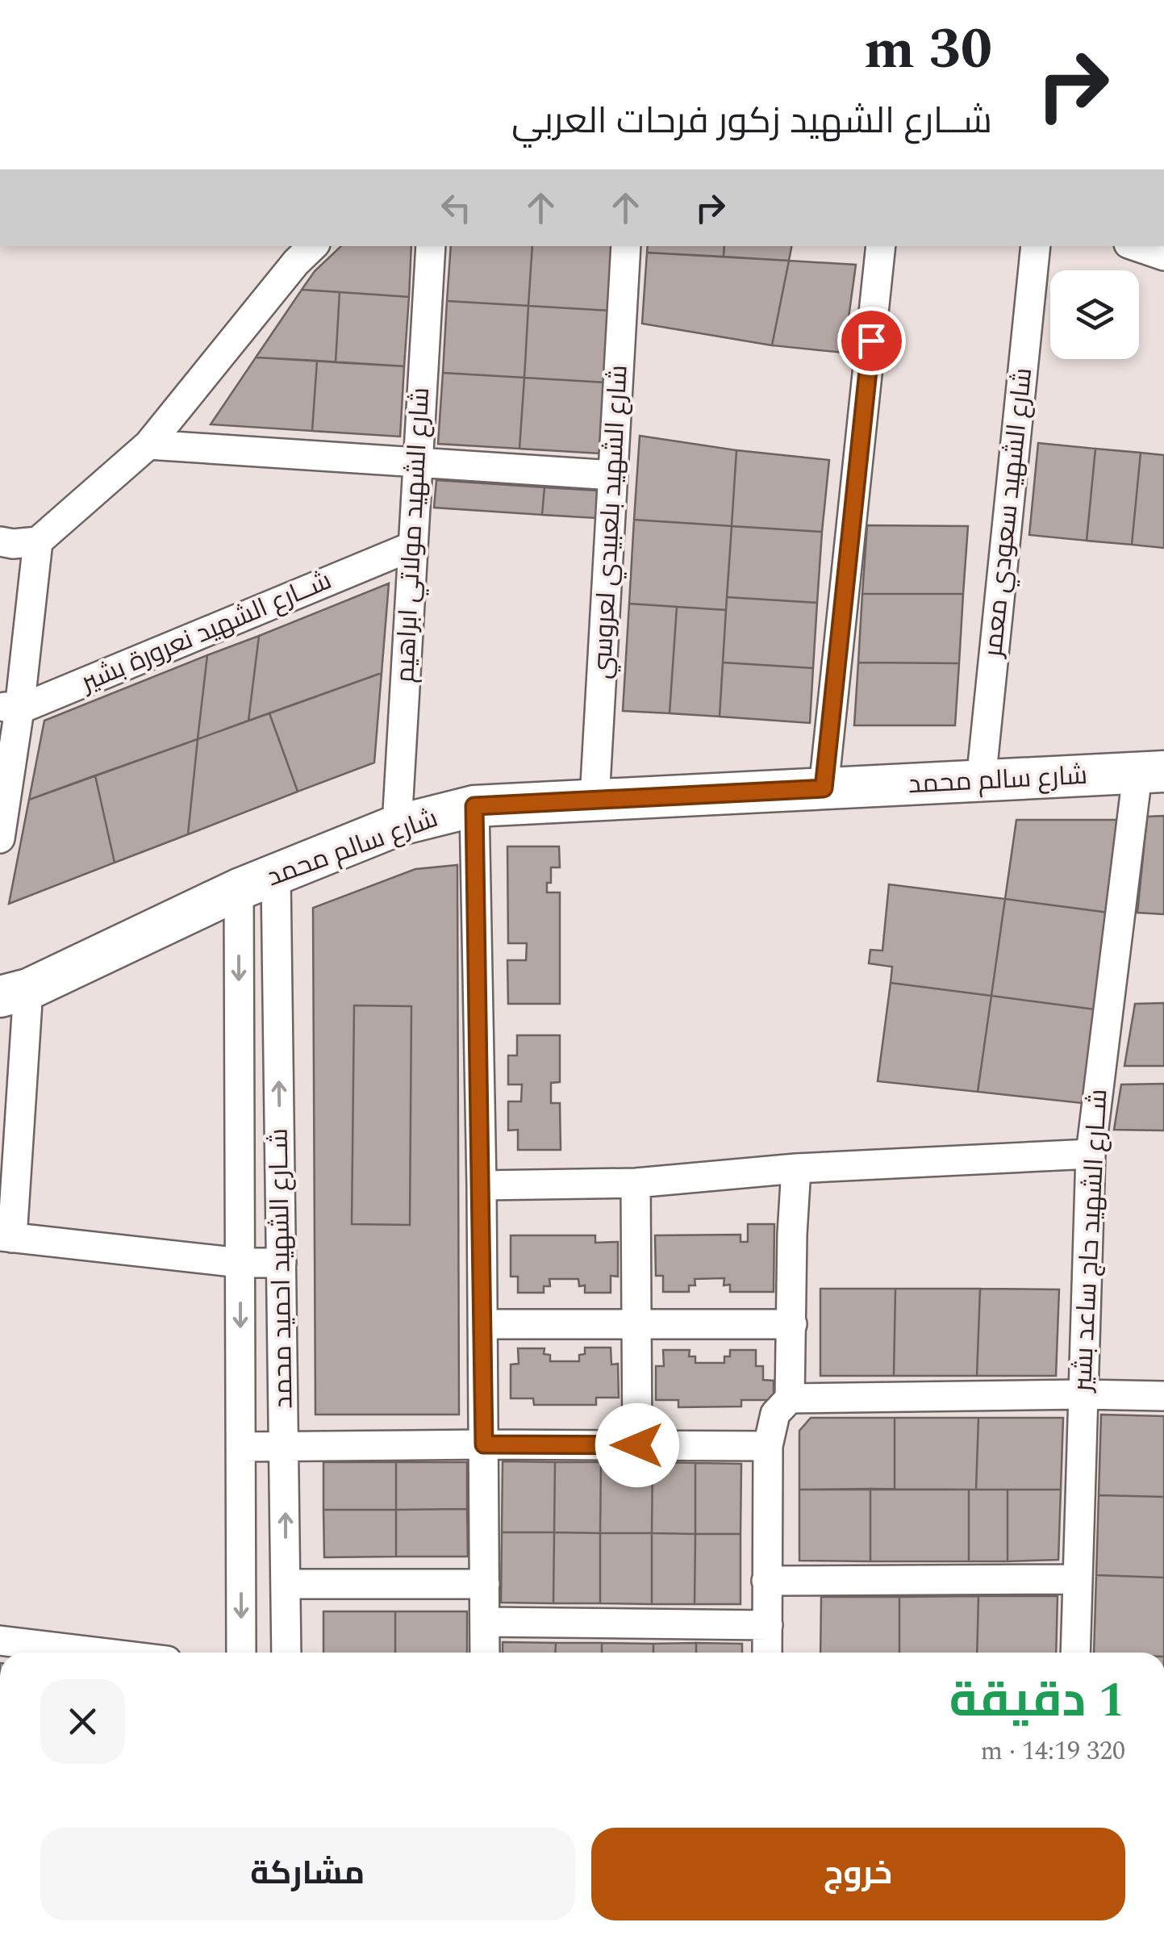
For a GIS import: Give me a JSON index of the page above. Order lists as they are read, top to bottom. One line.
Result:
{"streets":{"street":["شارع الشهيد سعودي معمر","شارع الشهيد بلعبيدي لعروسي","شارع الشهيد مولاتي ابراهيم","شــارع الشهيد نعرورة بشير","شارع سالم محمد","شــارع الشهيد حاج ساعد بشير","شــارع الشهيد احميد محمد"]},"crossings":[["شارع الشهيد سعودي معمر","شارع سالم محمد"],["شارع الشهيد بلعبيدي لعروسي","شارع سالم محمد"],["شارع الشهيد مولاتي ابراهيم","شــارع الشهيد نعرورة بشير"],["شارع الشهيد مولاتي ابراهيم","شارع سالم محمد"],["شارع سالم محمد","شــارع الشهيد حاج ساعد بشير"],["شارع سالم محمد","شــارع الشهيد احميد محمد"]],"page":{"turn":["30 m","شــارع الشهيد زكور فرحات العربي"],"heading":["1 دقيقة","320 m · 14:19"],"buttons":["خروج","مشاركة"]}}
